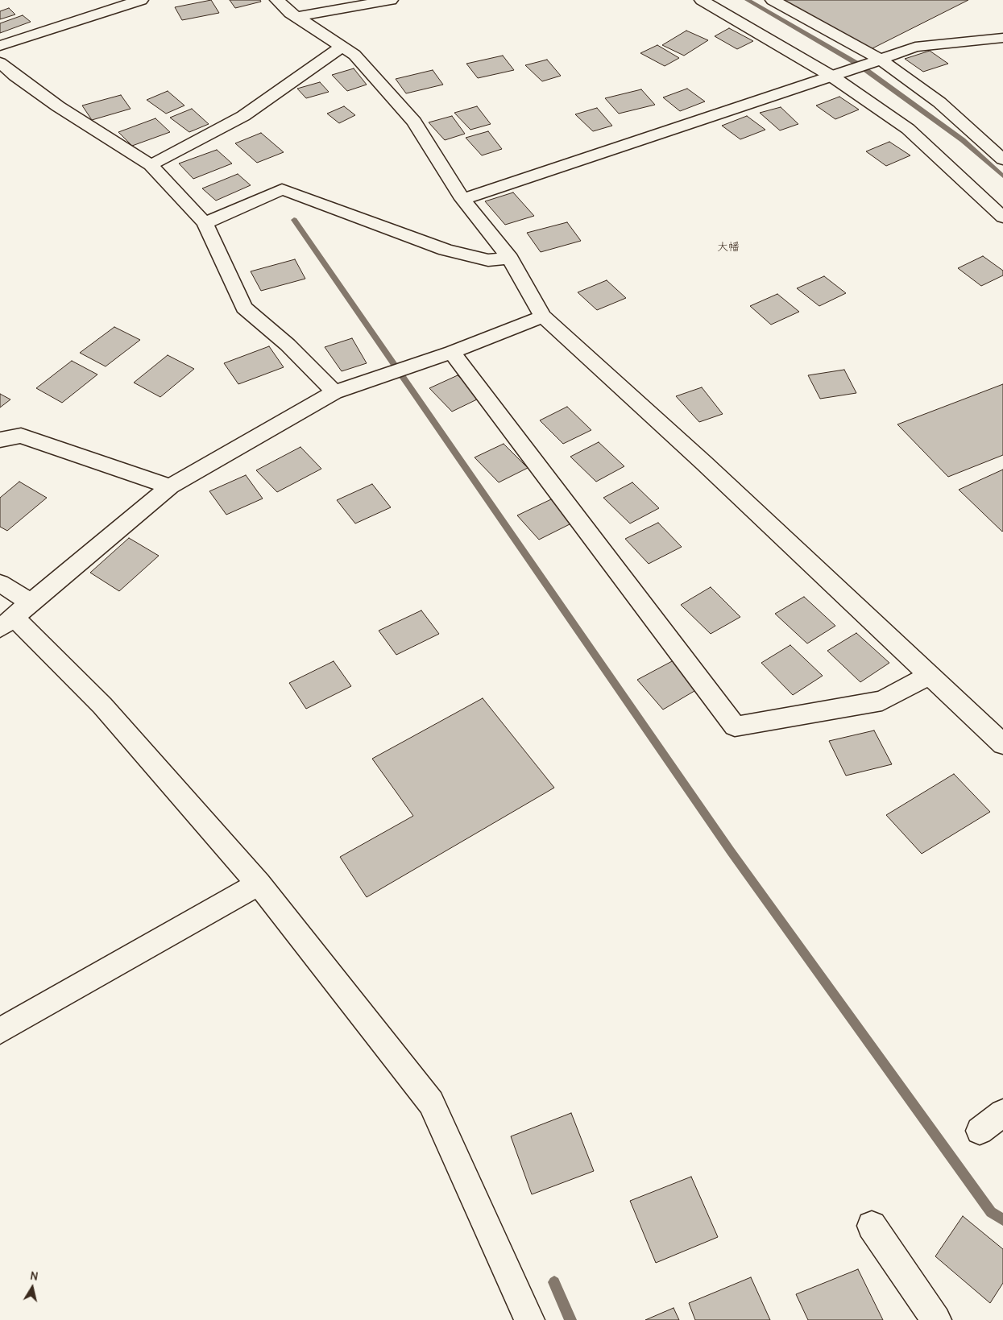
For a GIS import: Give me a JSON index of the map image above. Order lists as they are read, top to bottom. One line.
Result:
{"districts":["大幡"],"north":"top"}
